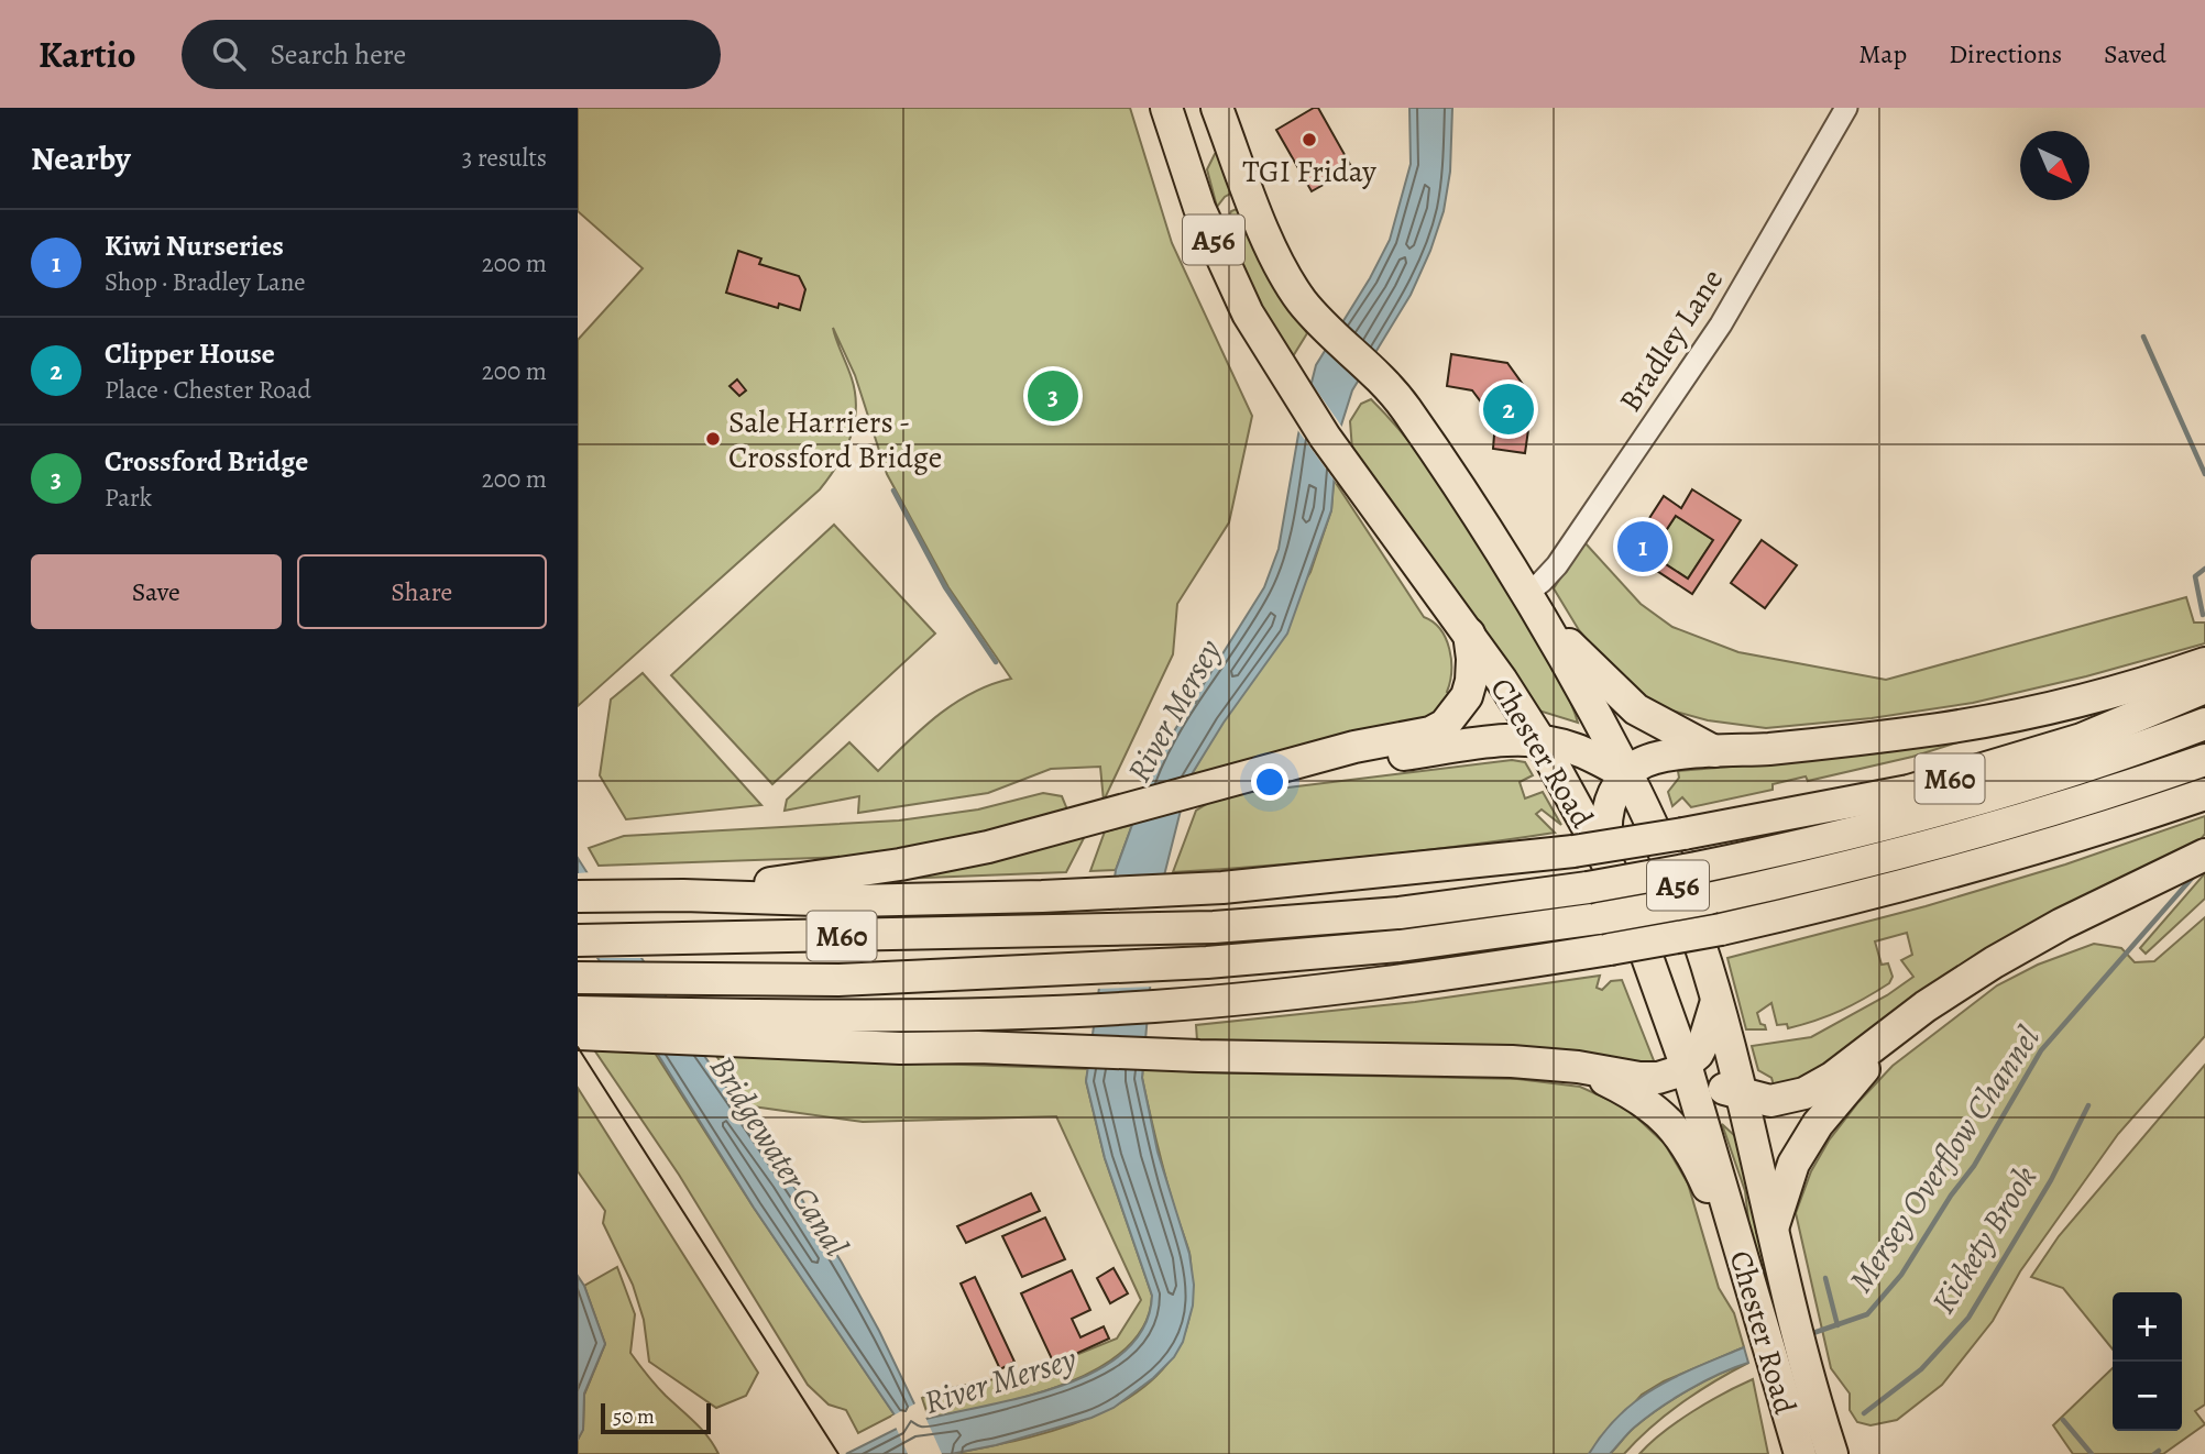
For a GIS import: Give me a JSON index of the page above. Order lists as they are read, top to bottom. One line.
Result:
{"streets":{"highway":["A56","Chester Road","M60"],"street":["Bradley Lane"]},"crossings":[["A56","Chester Road"],["A56","M60"],["Bradley Lane","Chester Road"],["Chester Road","M60"]],"water":["River Mersey","Bridgewater Canal","Mersey Overflow Channel","Kickety Brook"],"places":["TGI Friday","Sale Harriers - Crossford Bridge"],"scale_bar":"50 m","north":"bottom right","page":{"header":"Kartio","search":"Search here","nav":["Map","Directions","Saved"],"heading":["Nearby","3 results"],"list":[{"mark":"1","name":"Kiwi Nurseries","note":"Shop · Bradley Lane","value":"200 m"},{"mark":"2","name":"Clipper House","note":"Place · Chester Road","value":"200 m"},{"mark":"3","name":"Crossford Bridge","note":"Park","value":"200 m"}],"pins":["3","2","1"],"buttons":["Save","Share"],"map_buttons":["+","−"],"scale":"50 m"}}
